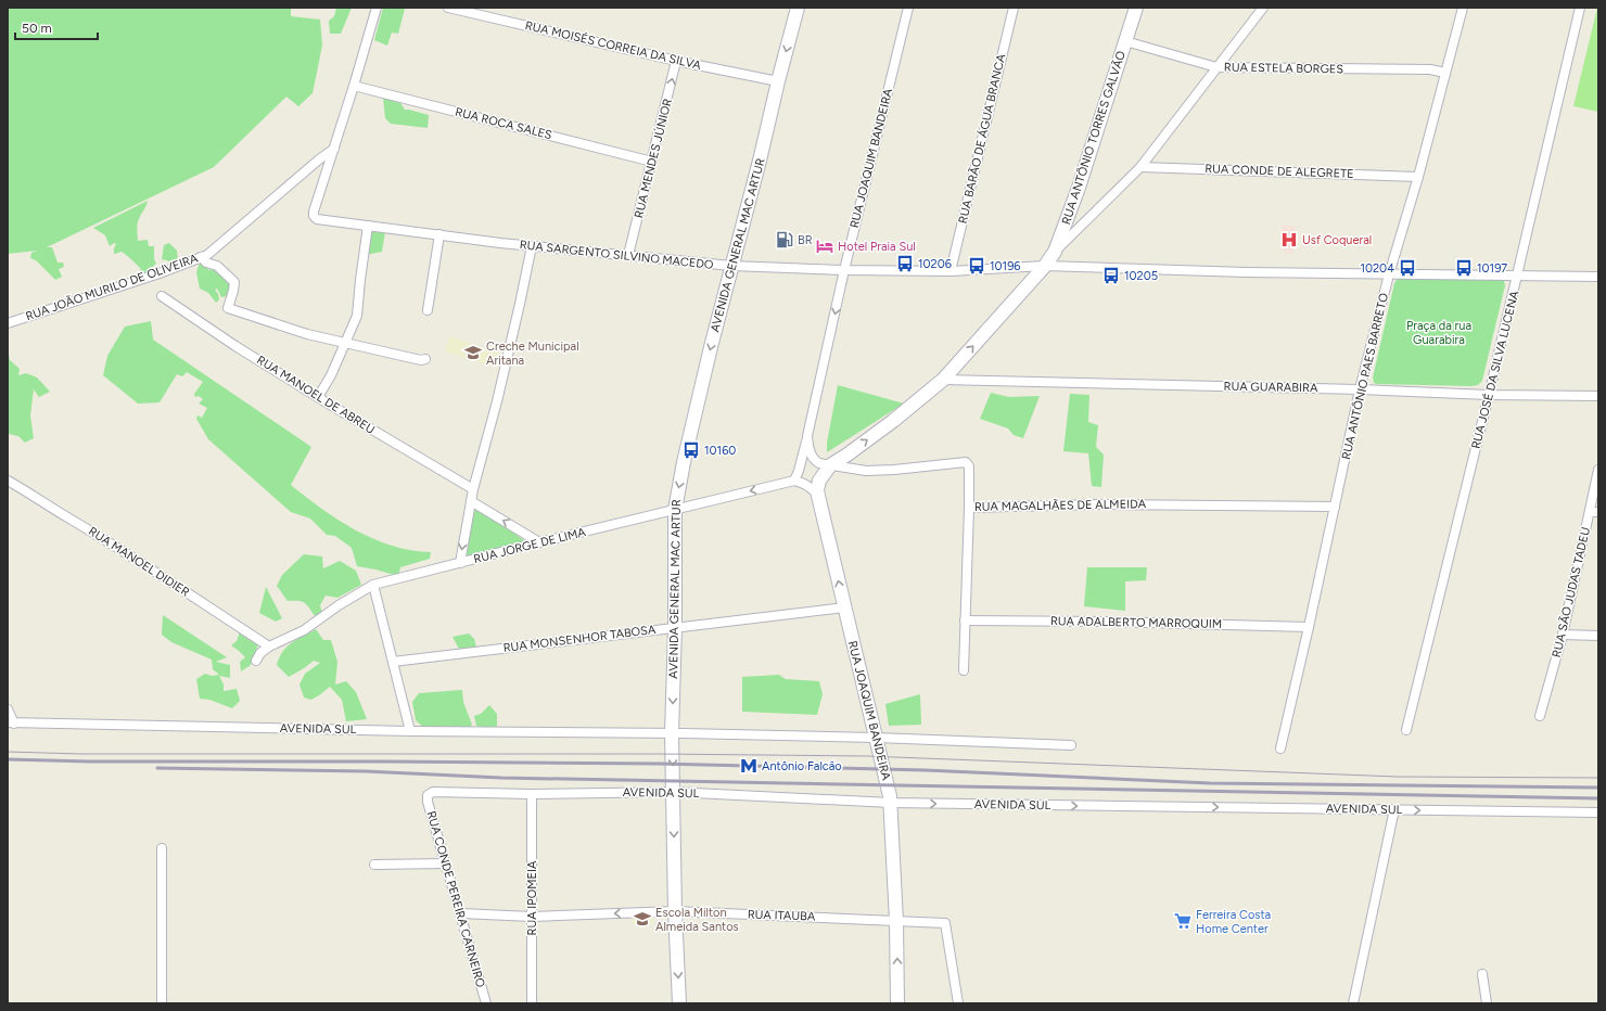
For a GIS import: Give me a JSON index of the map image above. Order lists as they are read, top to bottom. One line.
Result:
{"streets":{"main road":["RUA ANTÔNIO TORRES GALVÃO","RUA JOAQUIM BANDEIRA","AVENIDA GENERAL MAC ARTUR"],"street":["RUA MOISÉS CORREIA DA SILVA","RUA ESTELA BORGES","RUA ROCA SALES","RUA BARÃO DE ÁGUA BRANCA","RUA MENDES JÚNIOR","RUA CONDE DE ALEGRETE","RUA SARGENTO SILVINO MACEDO","RUA JOÃO MURILO DE OLIVEIRA","RUA JOSÉ DA SILVA LUCENA","RUA ANTÔNIO PAES BARRETO","RUA GUARABIRA","RUA MANOEL DE ABREU","RUA MAGALHÃES DE ALMEIDA","RUA JORGE DE LIMA","RUA MANOEL DIDIER","RUA SÃO JUDAS TADEU","RUA ADALBERTO MARROQUIM","RUA MONSENHOR TABOSA","AVENIDA SUL","RUA IPOMEIA","RUA CONDE PEREIRA CARNEIRO","RUA ITAUBA"]},"crossings":[["RUA MOISÉS CORREIA DA SILVA","RUA MENDES JÚNIOR"],["RUA MOISÉS CORREIA DA SILVA","AVENIDA GENERAL MAC ARTUR"],["RUA ESTELA BORGES","RUA ANTÔNIO TORRES GALVÃO"],["RUA ESTELA BORGES","RUA ANTÔNIO PAES BARRETO"],["RUA ROCA SALES","RUA MENDES JÚNIOR"],["RUA ANTÔNIO TORRES GALVÃO","RUA JOAQUIM BANDEIRA"],["RUA ANTÔNIO TORRES GALVÃO","RUA SARGENTO SILVINO MACEDO"],["RUA ANTÔNIO TORRES GALVÃO","RUA GUARABIRA"],["RUA ANTÔNIO TORRES GALVÃO","RUA MAGALHÃES DE ALMEIDA"],["RUA BARÃO DE ÁGUA BRANCA","RUA SARGENTO SILVINO MACEDO"],["RUA MENDES JÚNIOR","RUA SARGENTO SILVINO MACEDO"],["RUA JOAQUIM BANDEIRA","RUA SARGENTO SILVINO MACEDO"],["RUA JOAQUIM BANDEIRA","RUA MAGALHÃES DE ALMEIDA"],["RUA JOAQUIM BANDEIRA","RUA JORGE DE LIMA"],["RUA JOAQUIM BANDEIRA","RUA MONSENHOR TABOSA"],["RUA JOAQUIM BANDEIRA","AVENIDA SUL"],["RUA JOAQUIM BANDEIRA","RUA ITAUBA"],["RUA CONDE DE ALEGRETE","RUA ANTÔNIO PAES BARRETO"],["AVENIDA GENERAL MAC ARTUR","RUA SARGENTO SILVINO MACEDO"],["AVENIDA GENERAL MAC ARTUR","RUA JORGE DE LIMA"],["AVENIDA GENERAL MAC ARTUR","RUA MONSENHOR TABOSA"],["AVENIDA GENERAL MAC ARTUR","AVENIDA SUL"],["AVENIDA GENERAL MAC ARTUR","RUA ITAUBA"],["RUA SARGENTO SILVINO MACEDO","RUA JOÃO MURILO DE OLIVEIRA"],["RUA SARGENTO SILVINO MACEDO","RUA JOSÉ DA SILVA LUCENA"],["RUA SARGENTO SILVINO MACEDO","RUA ANTÔNIO PAES BARRETO"],["RUA JOSÉ DA SILVA LUCENA","RUA GUARABIRA"],["RUA ANTÔNIO PAES BARRETO","RUA GUARABIRA"],["RUA ANTÔNIO PAES BARRETO","RUA MAGALHÃES DE ALMEIDA"],["RUA ANTÔNIO PAES BARRETO","RUA ADALBERTO MARROQUIM"],["RUA JORGE DE LIMA","RUA MANOEL DIDIER"],["AVENIDA SUL","RUA IPOMEIA"],["AVENIDA SUL","RUA CONDE PEREIRA CARNEIRO"],["RUA IPOMEIA","RUA ITAUBA"],["RUA CONDE PEREIRA CARNEIRO","RUA ITAUBA"]],"one_way":["RUA ANTÔNIO TORRES GALVÃO","RUA MENDES JÚNIOR","AVENIDA GENERAL MAC ARTUR"],"parks":["Praça da rua Guarabira"],"places":{"fuel station":["BR"],"hospital":["Usf Coqueral"],"hotel":["Hotel Praia Sul"],"bus stop":["10206","10196","10204","10197","10205","10160"],"school or university":["Creche Municipal Aritana","Escola Milton Almeida Santos"],"metro station":["Antônio Falcão"],"supermarket":["Ferreira Costa Home Center"]},"scale_bar":"50 m"}
